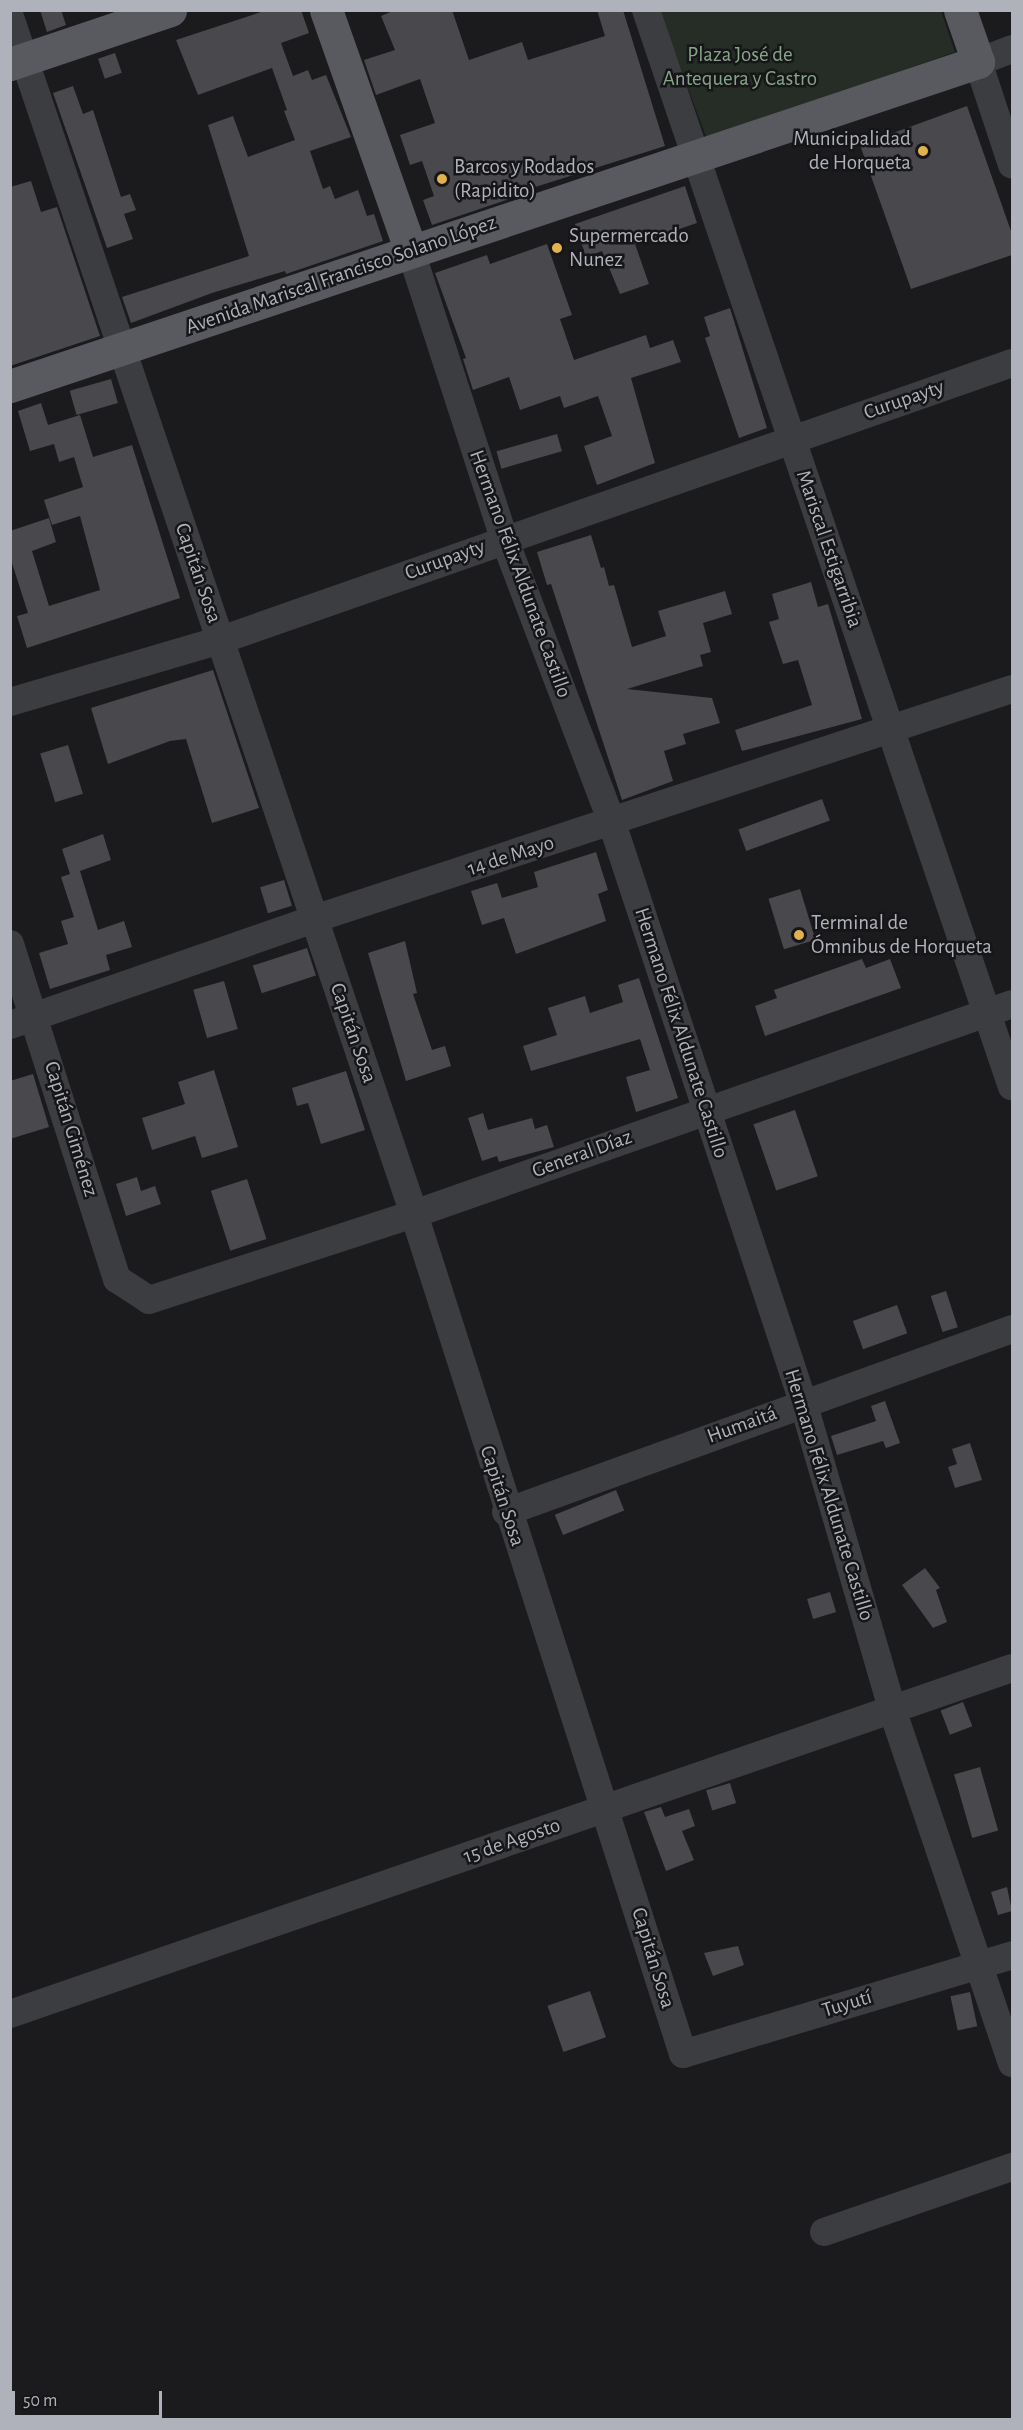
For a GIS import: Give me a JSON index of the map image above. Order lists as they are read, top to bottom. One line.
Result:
{"streets":{"main road":["Avenida Mariscal Francisco Solano López","Hermano Félix Aldunate Castillo"],"street":["Curupayty","Mariscal Estigarribia","Capitán Sosa","14 de Mayo","Capitán Giménez","General Díaz","Humaitá","15 de Agosto","Tuyutí"]},"crossings":[["Avenida Mariscal Francisco Solano López","Mariscal Estigarribia"],["Avenida Mariscal Francisco Solano López","Capitán Sosa"],["Avenida Mariscal Francisco Solano López","Hermano Félix Aldunate Castillo"],["Curupayty","Mariscal Estigarribia"],["Curupayty","Capitán Sosa"],["Curupayty","Hermano Félix Aldunate Castillo"],["Mariscal Estigarribia","14 de Mayo"],["Mariscal Estigarribia","General Díaz"],["Capitán Sosa","14 de Mayo"],["Capitán Sosa","General Díaz"],["Capitán Sosa","Humaitá"],["Capitán Sosa","15 de Agosto"],["Capitán Sosa","Tuyutí"],["Hermano Félix Aldunate Castillo","14 de Mayo"],["Hermano Félix Aldunate Castillo","General Díaz"],["Hermano Félix Aldunate Castillo","Humaitá"],["Hermano Félix Aldunate Castillo","15 de Agosto"],["Hermano Félix Aldunate Castillo","Tuyutí"],["14 de Mayo","Capitán Giménez"],["Capitán Giménez","General Díaz"]],"parks":["Plaza José de Antequera y Castro"],"places":["Municipalidad de Horqueta","Barcos y Rodados (Rapidito)","Supermercado Nunez","Terminal de Ómnibus de Horqueta"],"scale_bar":"50 m"}
